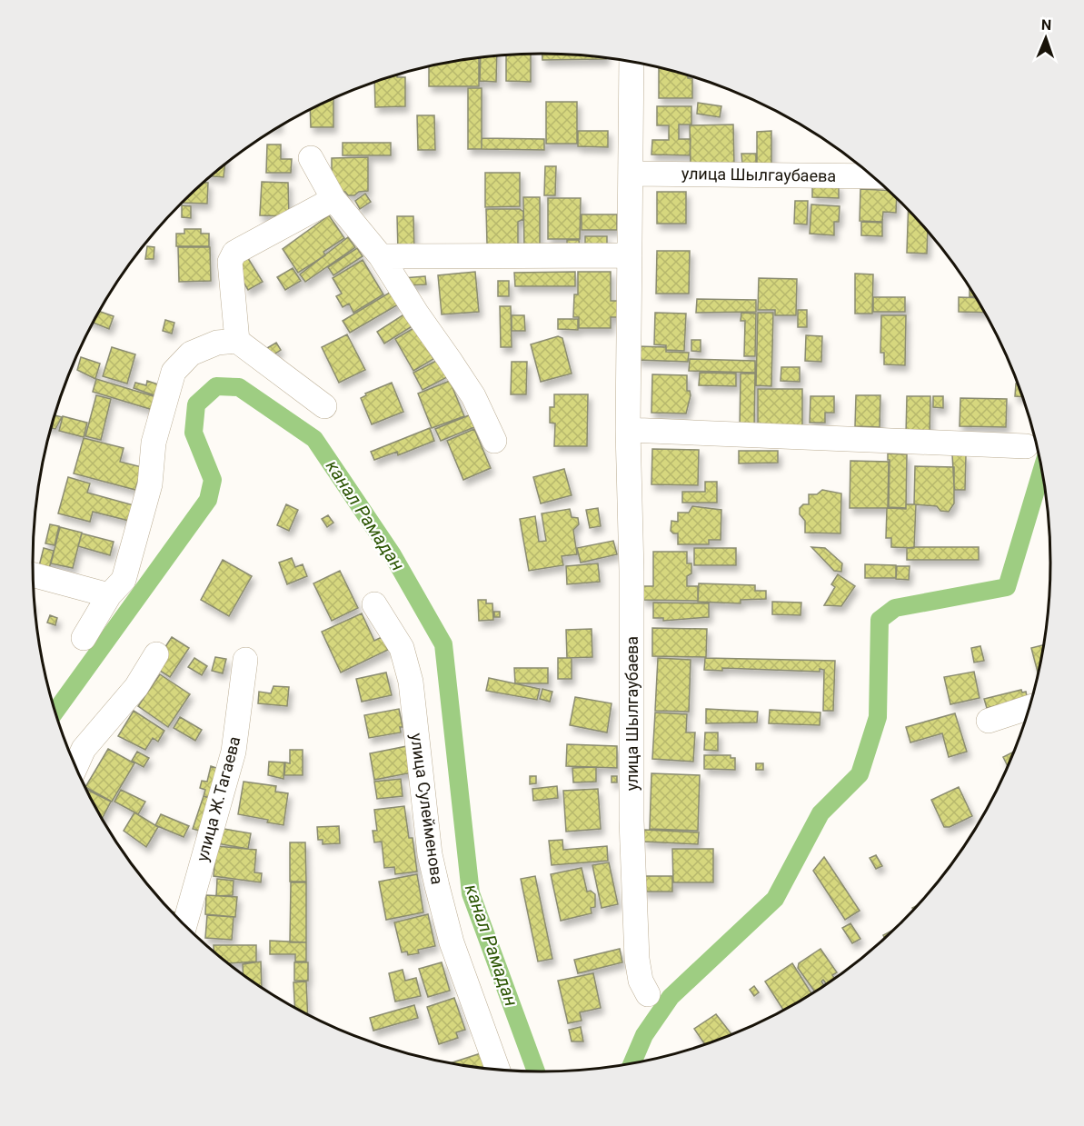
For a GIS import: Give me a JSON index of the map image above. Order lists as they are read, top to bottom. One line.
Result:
{"streets":{"street":["улица Шылгаубаева","улица Ж.Тагаева","улица Сулейменова"]},"water":["канал Рамадан"],"north":"top"}
